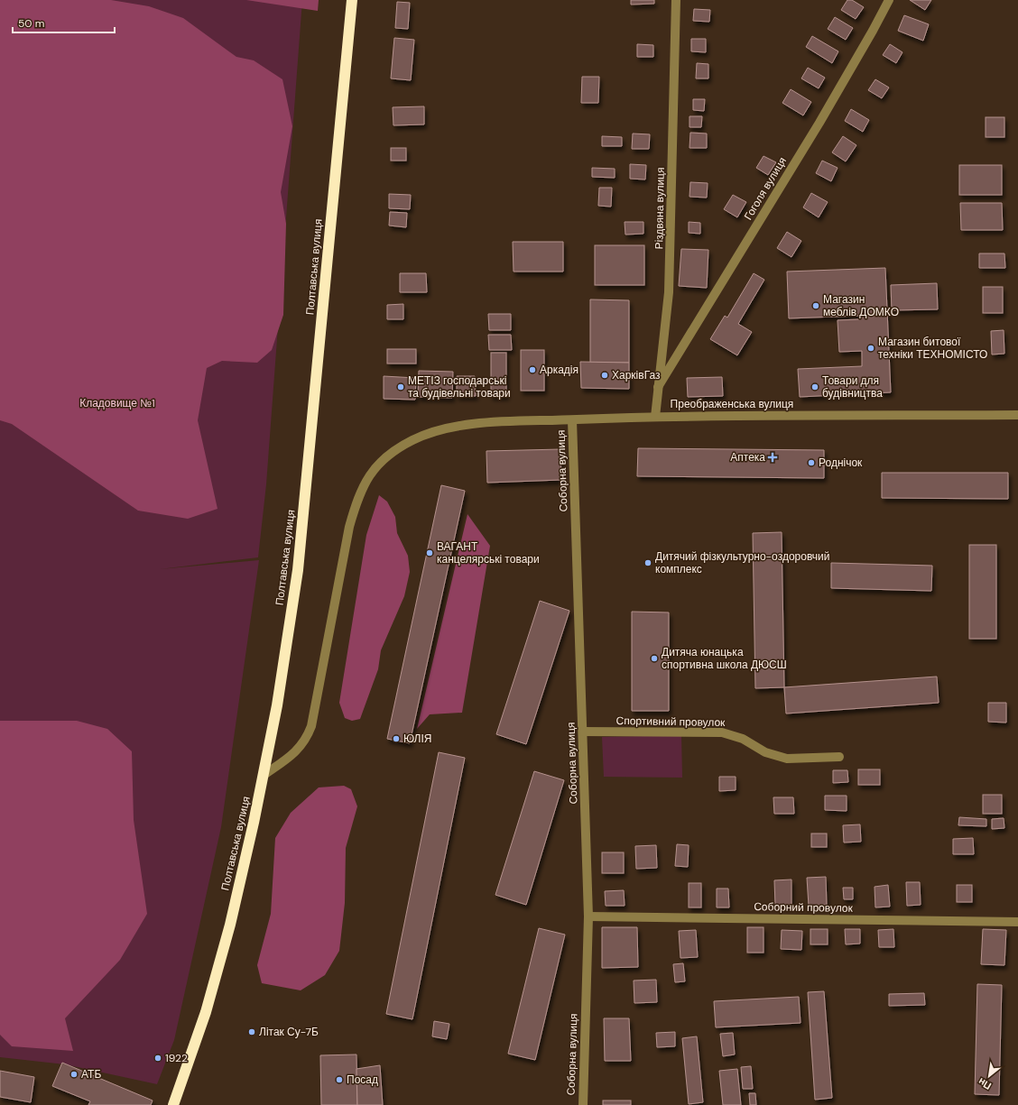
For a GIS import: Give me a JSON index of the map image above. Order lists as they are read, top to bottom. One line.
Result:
{"streets":{"highway":["Полтавська вулиця"],"street":["Гоголя вулиця","Різдвяна вулиця","Преображенська вулиця","Соборна вулиця","Спортивний провулок","Соборний провулок"]},"crossings":[["Гоголя вулиця","Різдвяна вулиця"],["Різдвяна вулиця","Преображенська вулиця"],["Полтавська вулиця","Преображенська вулиця"],["Преображенська вулиця","Соборна вулиця"],["Соборна вулиця","Спортивний провулок"],["Соборна вулиця","Соборний провулок"]],"parks":["Кладовище №1"],"places":{"other":["Магазин меблів ДОМКО","Магазин битової техніки ТЕХНОМІСТО","Аркадія","ХарківГаз","МЕТІЗ господарські та будівельні товари","Товари для будівництва","Роднічок","ВАГАНТ канцелярські товари","Дитячий фізкультурно-оздоровчий комплекс","Дитяча юнацька спортивна школа ДЮСШ","ЮЛІЯ","Літак Су-7Б","1922","АТБ","Посад"],"health":["Аптека"]},"scale_bar":"50 m","north":"bottom left"}
